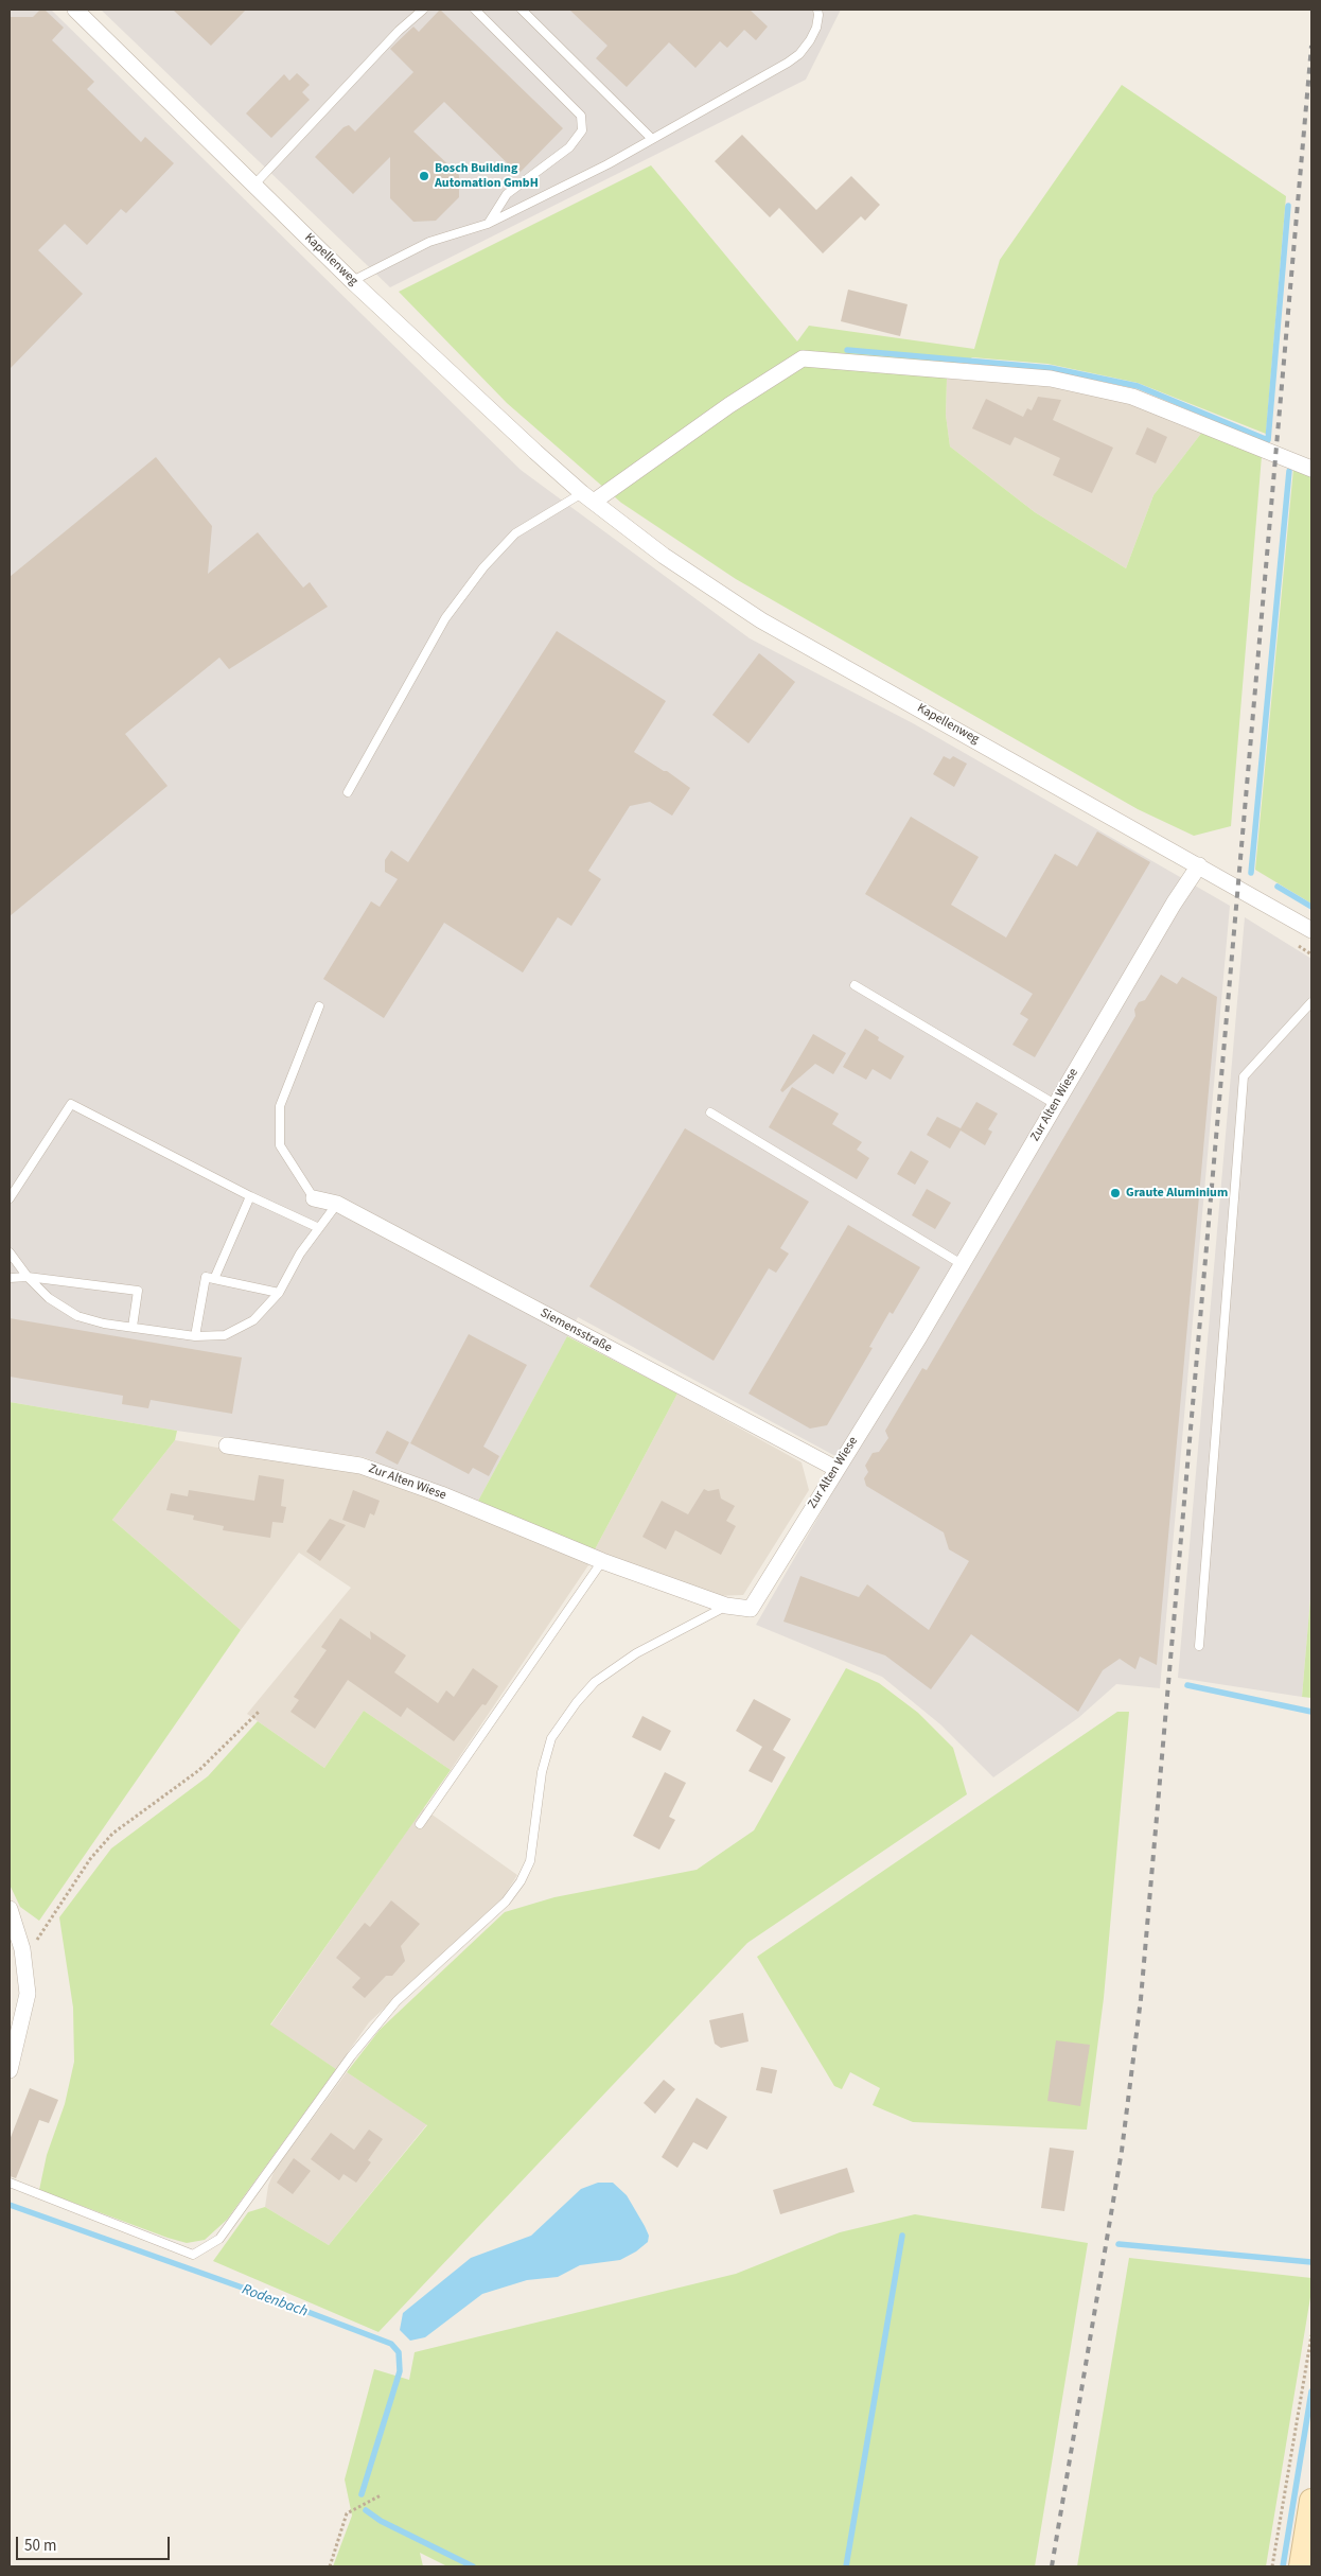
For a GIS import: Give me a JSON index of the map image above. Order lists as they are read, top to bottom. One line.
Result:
{"streets":{"street":["Kapellenweg","Zur Alten Wiese","Siemensstraße"]},"crossings":[["Kapellenweg","Zur Alten Wiese"],["Zur Alten Wiese","Siemensstraße"]],"water":["Rodenbach"],"places":["Bosch Building Automation GmbH","Graute Aluminium"],"scale_bar":"50 m"}
